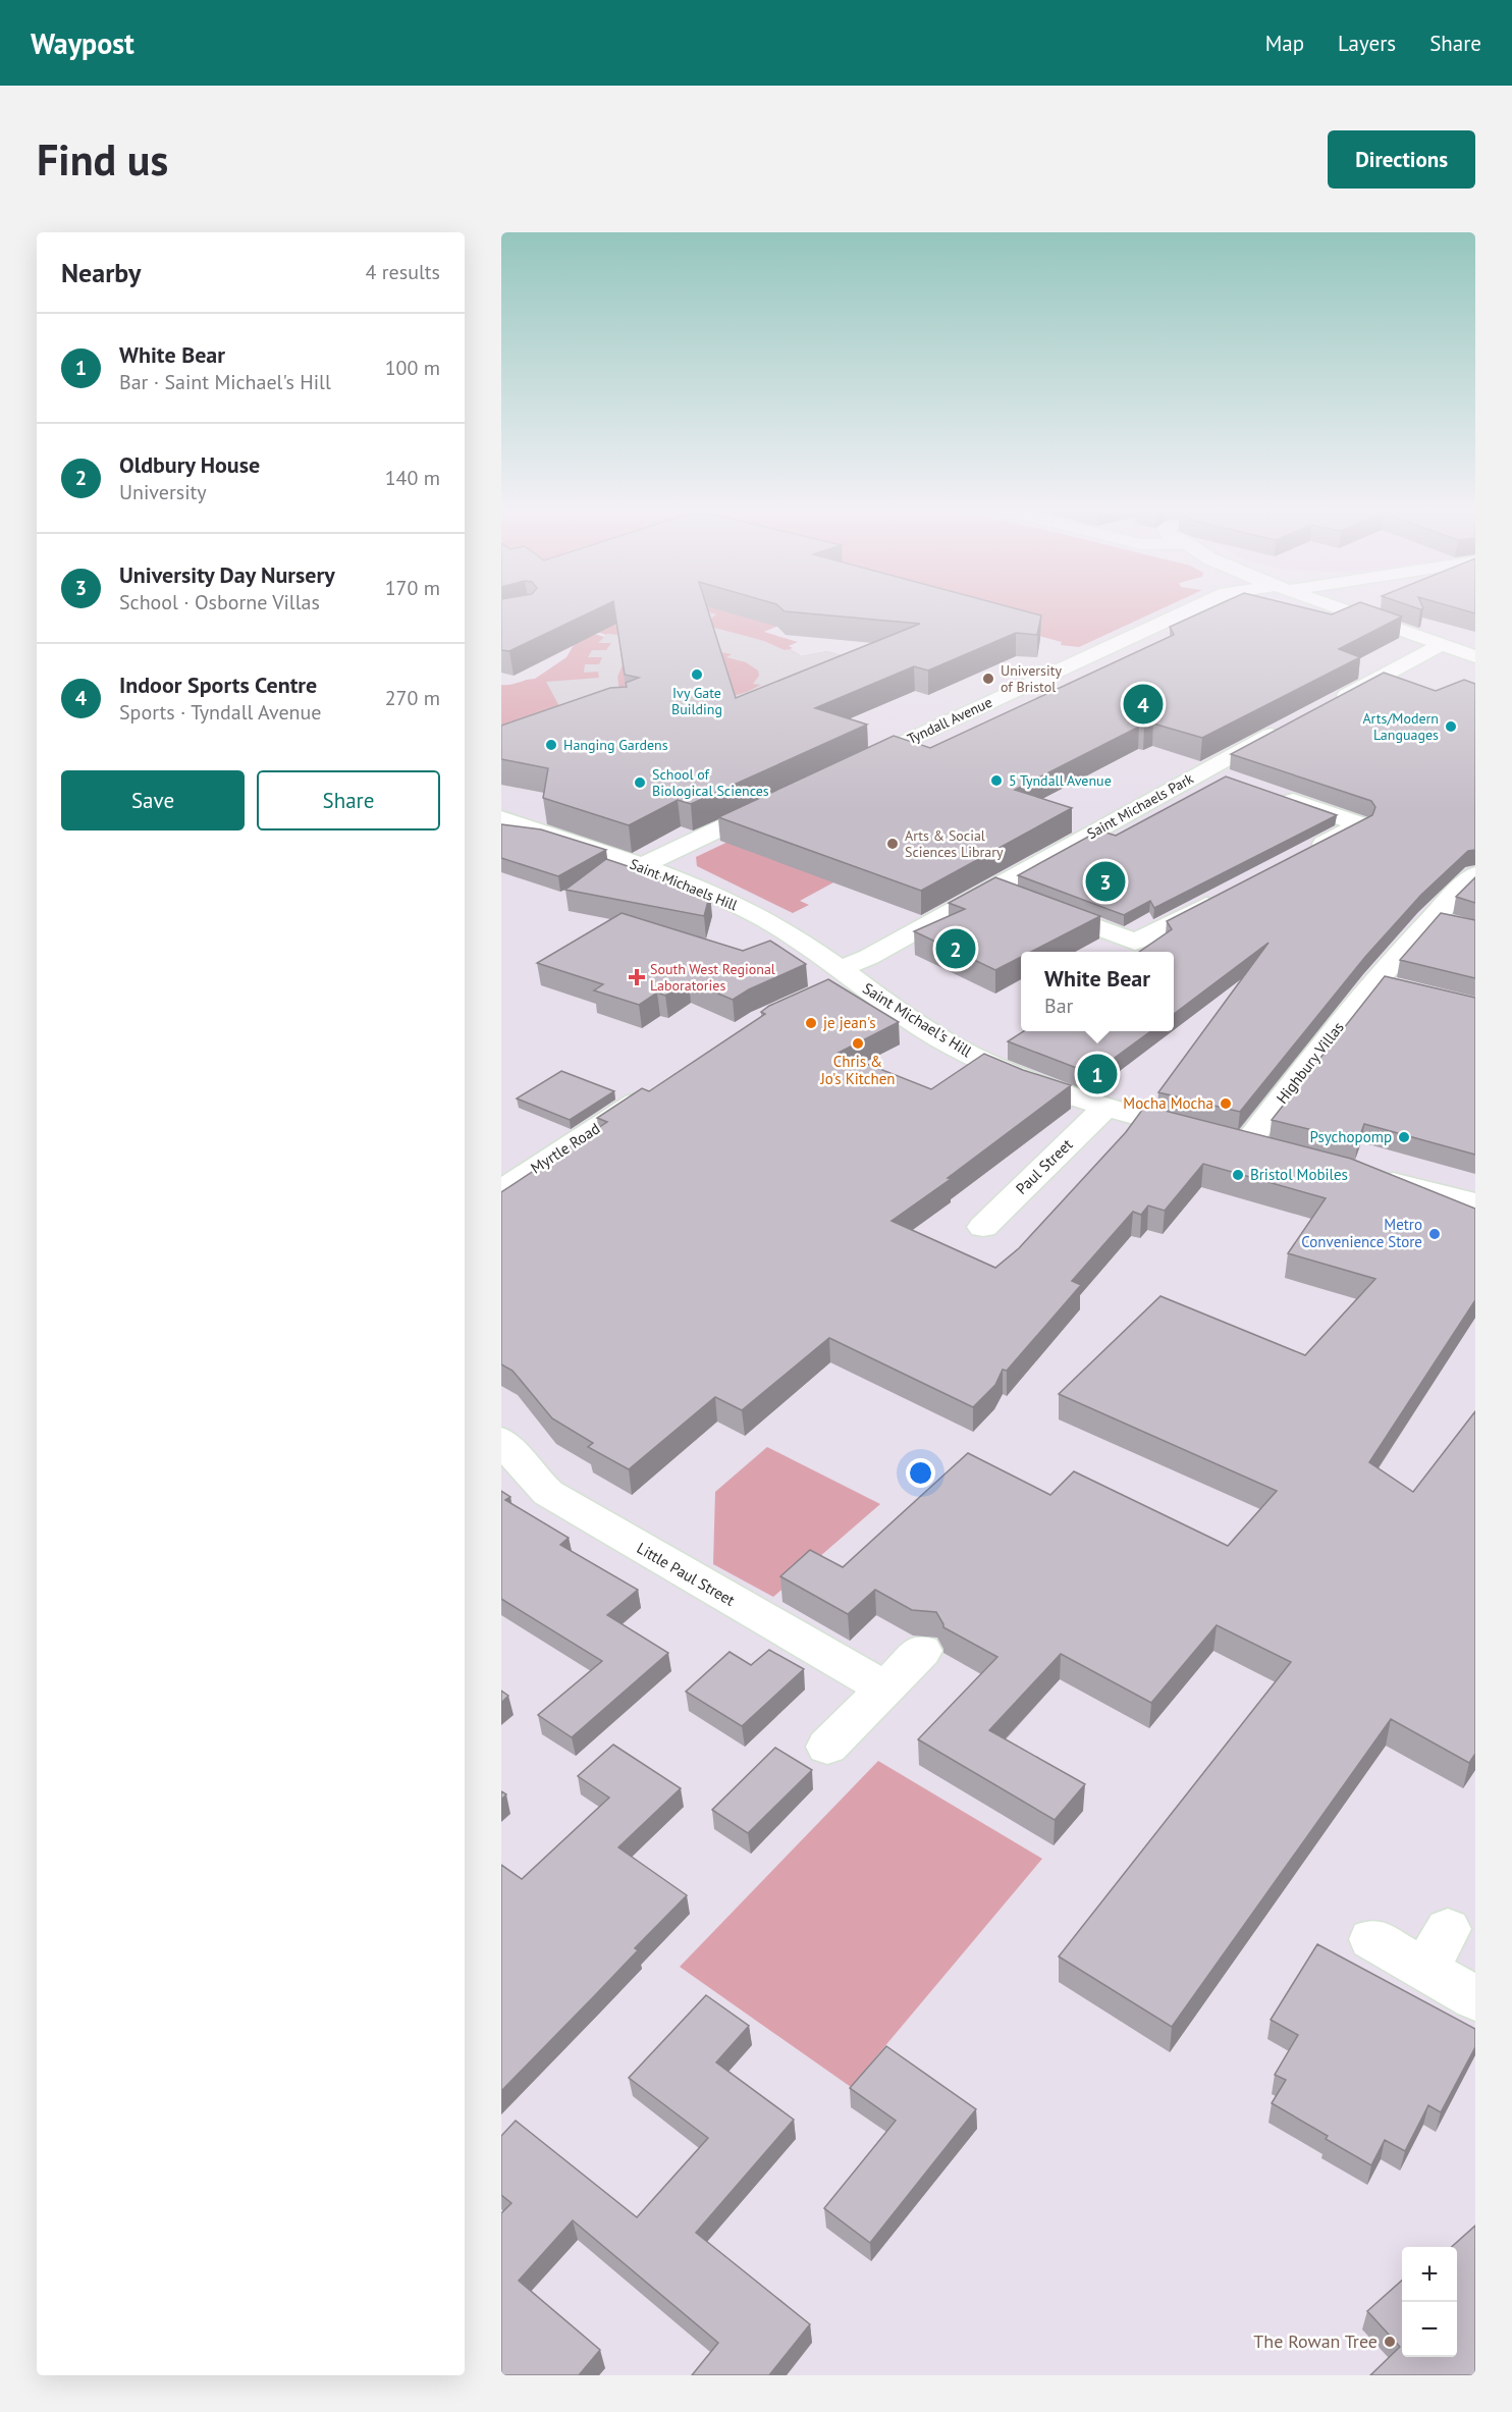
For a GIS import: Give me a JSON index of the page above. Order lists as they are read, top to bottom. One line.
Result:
{"streets":{"street":["Tyndall Avenue","Saint Michaels Park","Saint Michaels Hill","Saint Michael's Hill","Highbury Villas","Myrtle Road","Paul Street","Little Paul Street"]},"crossings":[["Saint Michaels Park","Saint Michaels Hill"],["Saint Michaels Park","Saint Michael's Hill"],["Saint Michaels Hill","Saint Michael's Hill"],["Saint Michael's Hill","Highbury Villas"],["Saint Michael's Hill","Paul Street"]],"places":{"other":["Ivy Gate Building","University of Bristol","Arts/Modern Languages","Hanging Gardens","5 Tyndall Avenue","School of Biological Sciences","Arts & Social Sciences Library","je jean's","Chris & Jo's Kitchen","Mocha Mocha","Psychopomp","Bristol Mobiles","Metro Convenience Store","The Rowan Tree"],"health":["South West Regional Laboratories"]},"page":{"header":"Waypost","nav":["Map","Layers","Share"],"buttons":["Directions",["Save","Share"]],"title":"Find us","heading":["Nearby","4 results"],"list":[{"mark":"1","name":"White Bear","note":"Bar · Saint Michael's Hill","value":"100 m"},{"mark":"2","name":"Oldbury House","note":"University","value":"140 m"},{"mark":"3","name":"University Day Nursery","note":"School · Osborne Villas","value":"170 m"},{"mark":"4","name":"Indoor Sports Centre","note":"Sports · Tyndall Avenue","value":"270 m"}],"pins":["4","3","2","1"],"popup":["White Bear","Bar"],"map_buttons":["+","−"]}}
